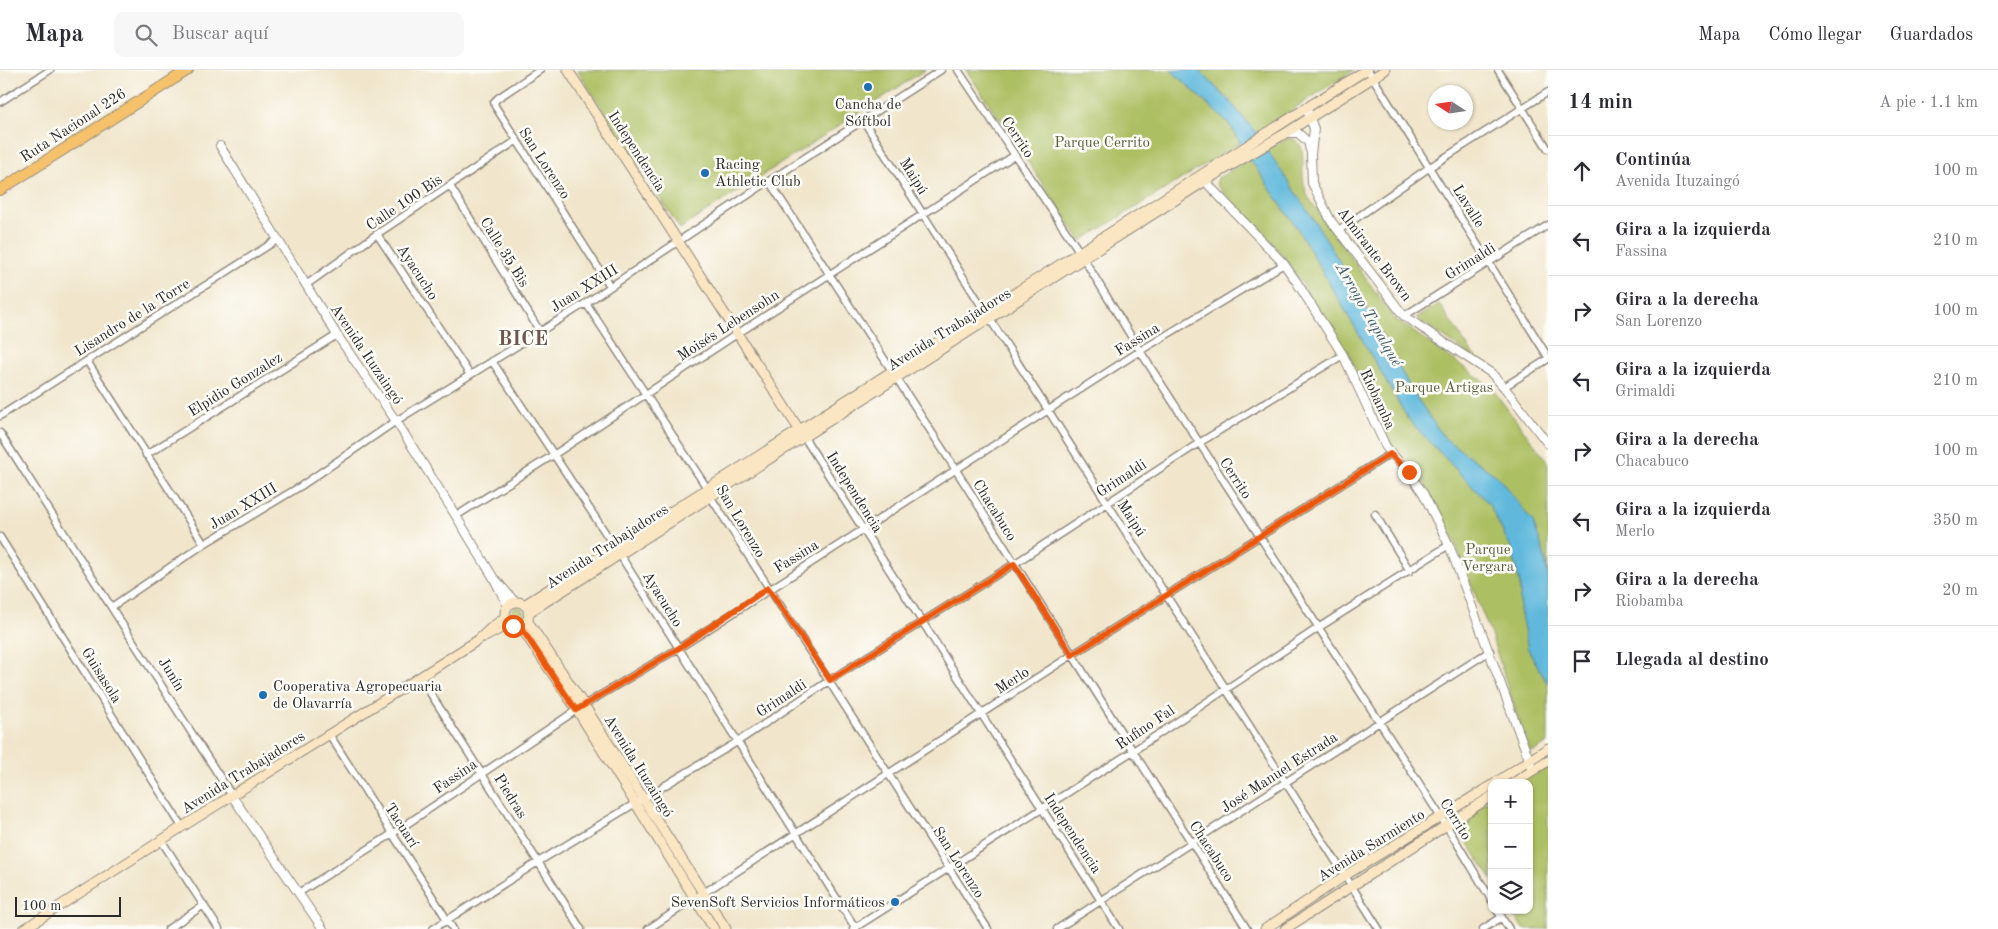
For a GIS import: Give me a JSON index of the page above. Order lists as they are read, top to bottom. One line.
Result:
{"streets":{"highway":["Ruta Nacional 226"],"main road":["Independencia","Avenida Trabajadores","Avenida Ituzaingó","Avenida Sarmiento"],"street":["Cerrito","San Lorenzo","Maipú","Calle 100 Bis","Lavalle","Calle 35 Bis","Almirante Brown","Grimaldi","Ayacucho","Juan XXIII","Lisandro de la Torre","Moisés Lebensohn","Fassina","Elpidio Gonzalez","Riobamba","Chacabuco","Junín","Guisasola","Merlo","Rufino Fal","José Manuel Estrada","Piedras","Tacuarí"]},"crossings":[["Cerrito","Grimaldi"],["Cerrito","Moisés Lebensohn"],["Cerrito","Avenida Trabajadores"],["Cerrito","Fassina"],["Cerrito","Merlo"],["Cerrito","Rufino Fal"],["Cerrito","José Manuel Estrada"],["Cerrito","Avenida Sarmiento"],["Independencia","Grimaldi"],["Independencia","Juan XXIII"],["Independencia","Moisés Lebensohn"],["Independencia","Avenida Trabajadores"],["Independencia","Fassina"],["Independencia","Merlo"],["Independencia","Rufino Fal"],["Independencia","José Manuel Estrada"],["San Lorenzo","Calle 100 Bis"],["San Lorenzo","Grimaldi"],["San Lorenzo","Juan XXIII"],["San Lorenzo","Moisés Lebensohn"],["San Lorenzo","Avenida Trabajadores"],["San Lorenzo","Fassina"],["San Lorenzo","Merlo"],["San Lorenzo","Rufino Fal"],["Maipú","Grimaldi"],["Maipú","Juan XXIII"],["Maipú","Moisés Lebensohn"],["Maipú","Avenida Trabajadores"],["Maipú","Fassina"],["Maipú","Merlo"],["Maipú","Rufino Fal"],["Maipú","José Manuel Estrada"],["Maipú","Avenida Sarmiento"],["Calle 100 Bis","Calle 35 Bis"],["Calle 100 Bis","Ayacucho"],["Calle 100 Bis","Avenida Ituzaingó"],["Lavalle","Grimaldi"],["Lavalle","Avenida Trabajadores"],["Calle 35 Bis","Juan XXIII"],["Almirante Brown","Grimaldi"],["Almirante Brown","Avenida Trabajadores"],["Grimaldi","Ayacucho"],["Grimaldi","Avenida Ituzaingó"],["Grimaldi","Riobamba"],["Grimaldi","Chacabuco"],["Grimaldi","Piedras"],["Grimaldi","Tacuarí"],["Ayacucho","Juan XXIII"],["Ayacucho","Moisés Lebensohn"],["Ayacucho","Avenida Trabajadores"],["Ayacucho","Fassina"],["Ayacucho","Merlo"],["Ayacucho","Rufino Fal"],["Juan XXIII","Avenida Ituzaingó"],["Juan XXIII","Chacabuco"],["Juan XXIII","Junín"],["Lisandro de la Torre","Avenida Ituzaingó"],["Moisés Lebensohn","Avenida Ituzaingó"],["Moisés Lebensohn","Chacabuco"],["Avenida Trabajadores","Avenida Ituzaingó"],["Avenida Trabajadores","Riobamba"],["Avenida Trabajadores","Chacabuco"],["Avenida Trabajadores","Junín"],["Avenida Trabajadores","Guisasola"],["Avenida Trabajadores","Piedras"],["Avenida Trabajadores","Tacuarí"],["Fassina","Avenida Ituzaingó"],["Fassina","Riobamba"],["Fassina","Chacabuco"],["Fassina","Junín"],["Fassina","Piedras"],["Fassina","Tacuarí"],["Avenida Ituzaingó","Elpidio Gonzalez"],["Avenida Ituzaingó","Merlo"],["Riobamba","Merlo"],["Riobamba","Rufino Fal"],["Riobamba","José Manuel Estrada"],["Riobamba","Avenida Sarmiento"],["Chacabuco","Merlo"],["Chacabuco","Rufino Fal"],["Chacabuco","José Manuel Estrada"]],"districts":["BICE"],"water":["Arroyo Tapalqué"],"parks":["Parque Cerrito","Parque Artigas","Parque Vergara"],"places":["Cancha de Sóftbol","Racing Athletic Club","Cooperativa Agropecuaria de Olavarría","SevenSoft Servicios Informáticos"],"scale_bar":"100 m","north":"left","page":{"header":"Mapa","search":"Buscar aquí","nav":["Mapa","Cómo llegar","Guardados"],"heading":["14 min","A pie · 1.1 km"],"list":[["Continúa","Avenida Ituzaingó","100 m"],["Gira a la izquierda","Fassina","210 m"],["Gira a la derecha","San Lorenzo","100 m"],["Gira a la izquierda","Grimaldi","210 m"],["Gira a la derecha","Chacabuco","100 m"],["Gira a la izquierda","Merlo","350 m"],["Gira a la derecha","Riobamba","20 m"],"Llegada al destino"],"map_buttons":["+","−"],"scale":"100 m"}}
